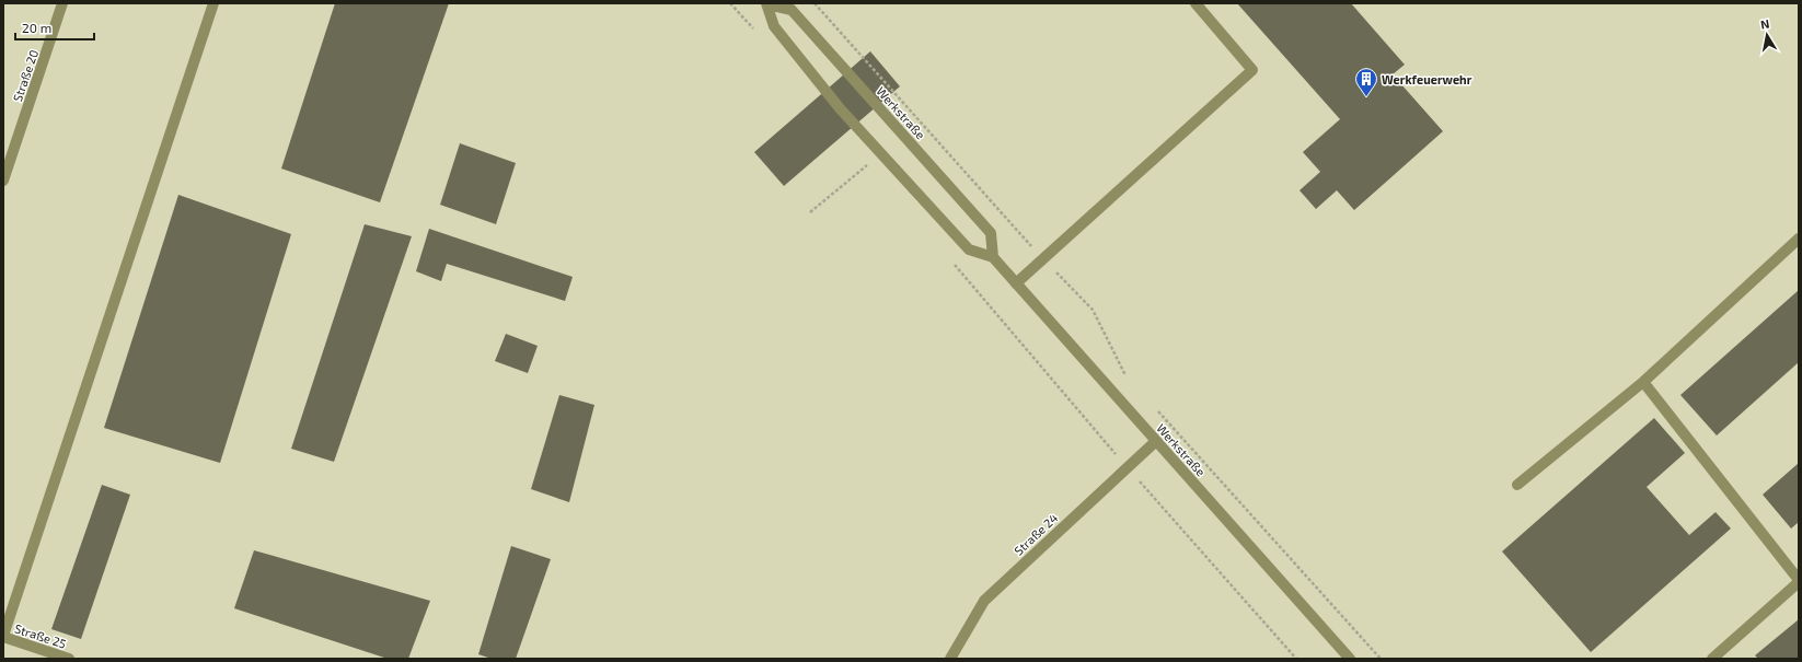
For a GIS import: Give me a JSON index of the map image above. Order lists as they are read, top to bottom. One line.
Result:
{"streets":{"street":["Straße 20","Werkstraße","Straße 24","Straße 25"]},"crossings":[["Werkstraße","Straße 24"]],"places":{"building":["Werkfeuerwehr"]},"scale_bar":"20 m","north":"top"}
